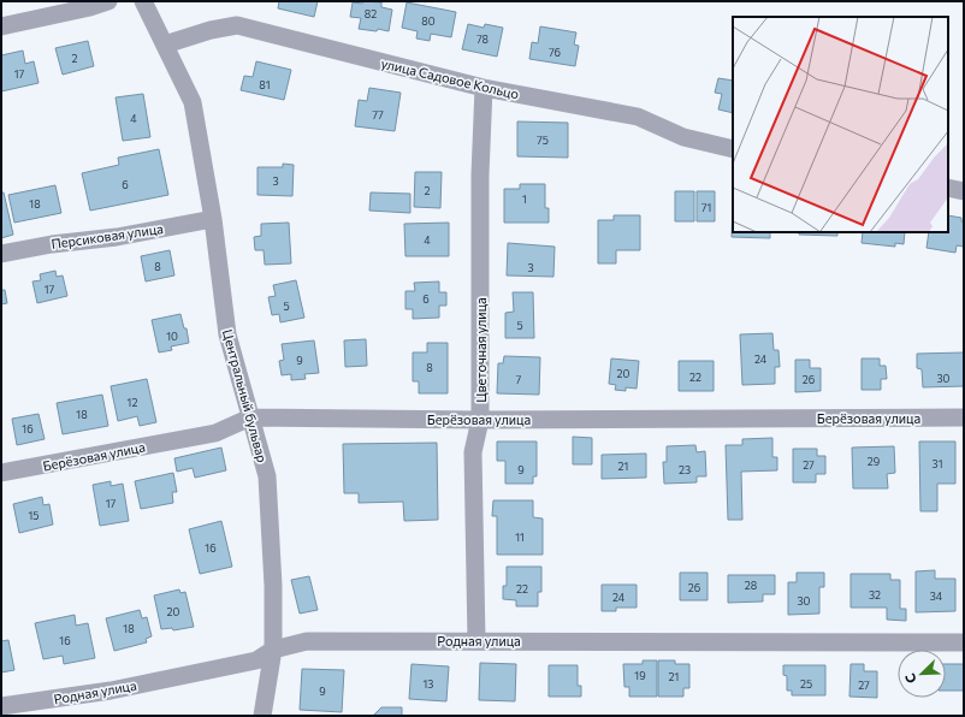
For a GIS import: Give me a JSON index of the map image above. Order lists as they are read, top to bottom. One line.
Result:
{"streets":{"street":["улица Садовое Кольцо","Персиковая улица","Цветочная улица","Центральный бульвар","Берёзовая улица","Родная улица"]},"crossings":[["улица Садовое Кольцо","Цветочная улица"],["улица Садовое Кольцо","Центральный бульвар"],["Персиковая улица","Центральный бульвар"],["Цветочная улица","Берёзовая улица"],["Цветочная улица","Родная улица"],["Центральный бульвар","Берёзовая улица"],["Центральный бульвар","Родная улица"]],"house_numbers":["82","80","78","76","2","17","81","77","4","75","3","6","2","1","18","71","4","8","3","17","6","5","5","10","24","9","8","20","22","30","7","26","12","18","16","29","31","27","21","9","23","17","15","11","16","28","26","22","32","34","24","30","20","18","16","19","21","13","25","27","9"],"north":"bottom left"}
